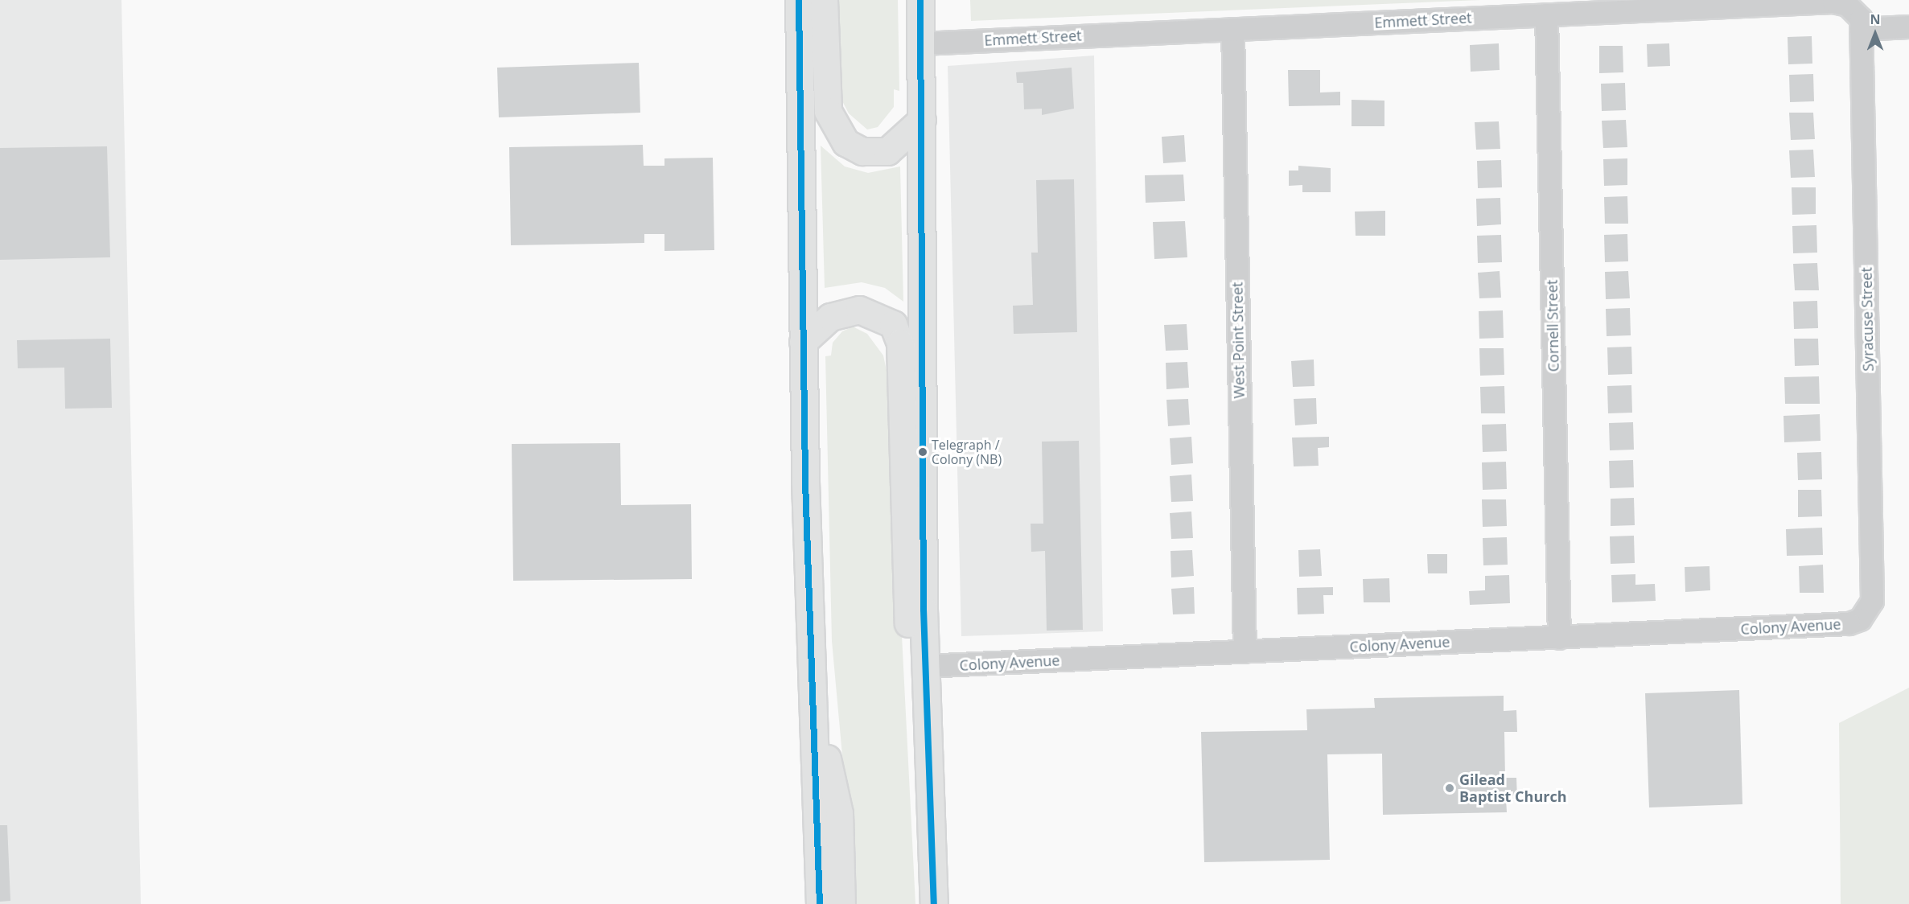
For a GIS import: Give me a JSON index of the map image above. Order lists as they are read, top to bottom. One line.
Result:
{"streets":{"street":["Emmett Street","Syracuse Street","Cornell Street","West Point Street","Colony Avenue"]},"crossings":[["Emmett Street","Syracuse Street"],["Emmett Street","Cornell Street"],["Emmett Street","West Point Street"],["Syracuse Street","Colony Avenue"],["Cornell Street","Colony Avenue"],["West Point Street","Colony Avenue"]],"places":["Telegraph / Colony (NB)","Gilead Baptist Church"],"north":"top"}
